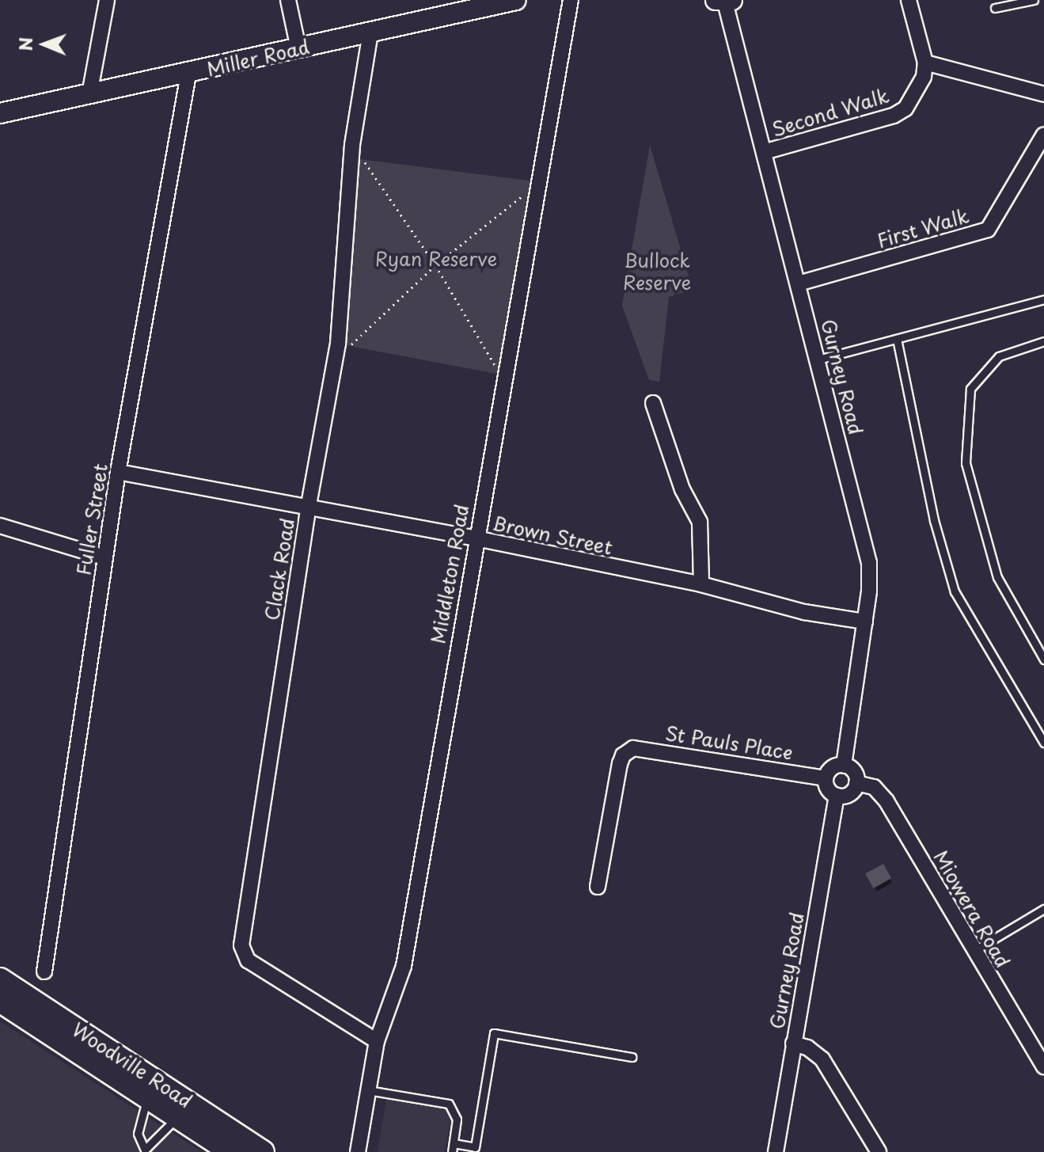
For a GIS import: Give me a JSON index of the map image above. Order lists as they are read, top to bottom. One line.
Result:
{"streets":{"main road":["Woodville Road"],"street":["Miller Road","Second Walk","First Walk","Gurney Road","Fuller Street","Brown Street","Clack Road","Middleton Road","St Pauls Place","Miowera Road"]},"crossings":[["Miller Road","Fuller Street"],["Miller Road","Clack Road"],["Second Walk","Gurney Road"],["First Walk","Gurney Road"],["Gurney Road","Brown Street"],["Gurney Road","St Pauls Place"],["Gurney Road","Miowera Road"],["Fuller Street","Brown Street"],["Brown Street","Clack Road"],["Brown Street","Middleton Road"],["Clack Road","Middleton Road"],["St Pauls Place","Miowera Road"]],"parks":["Ryan Reserve","Bullock Reserve"],"north":"left"}
